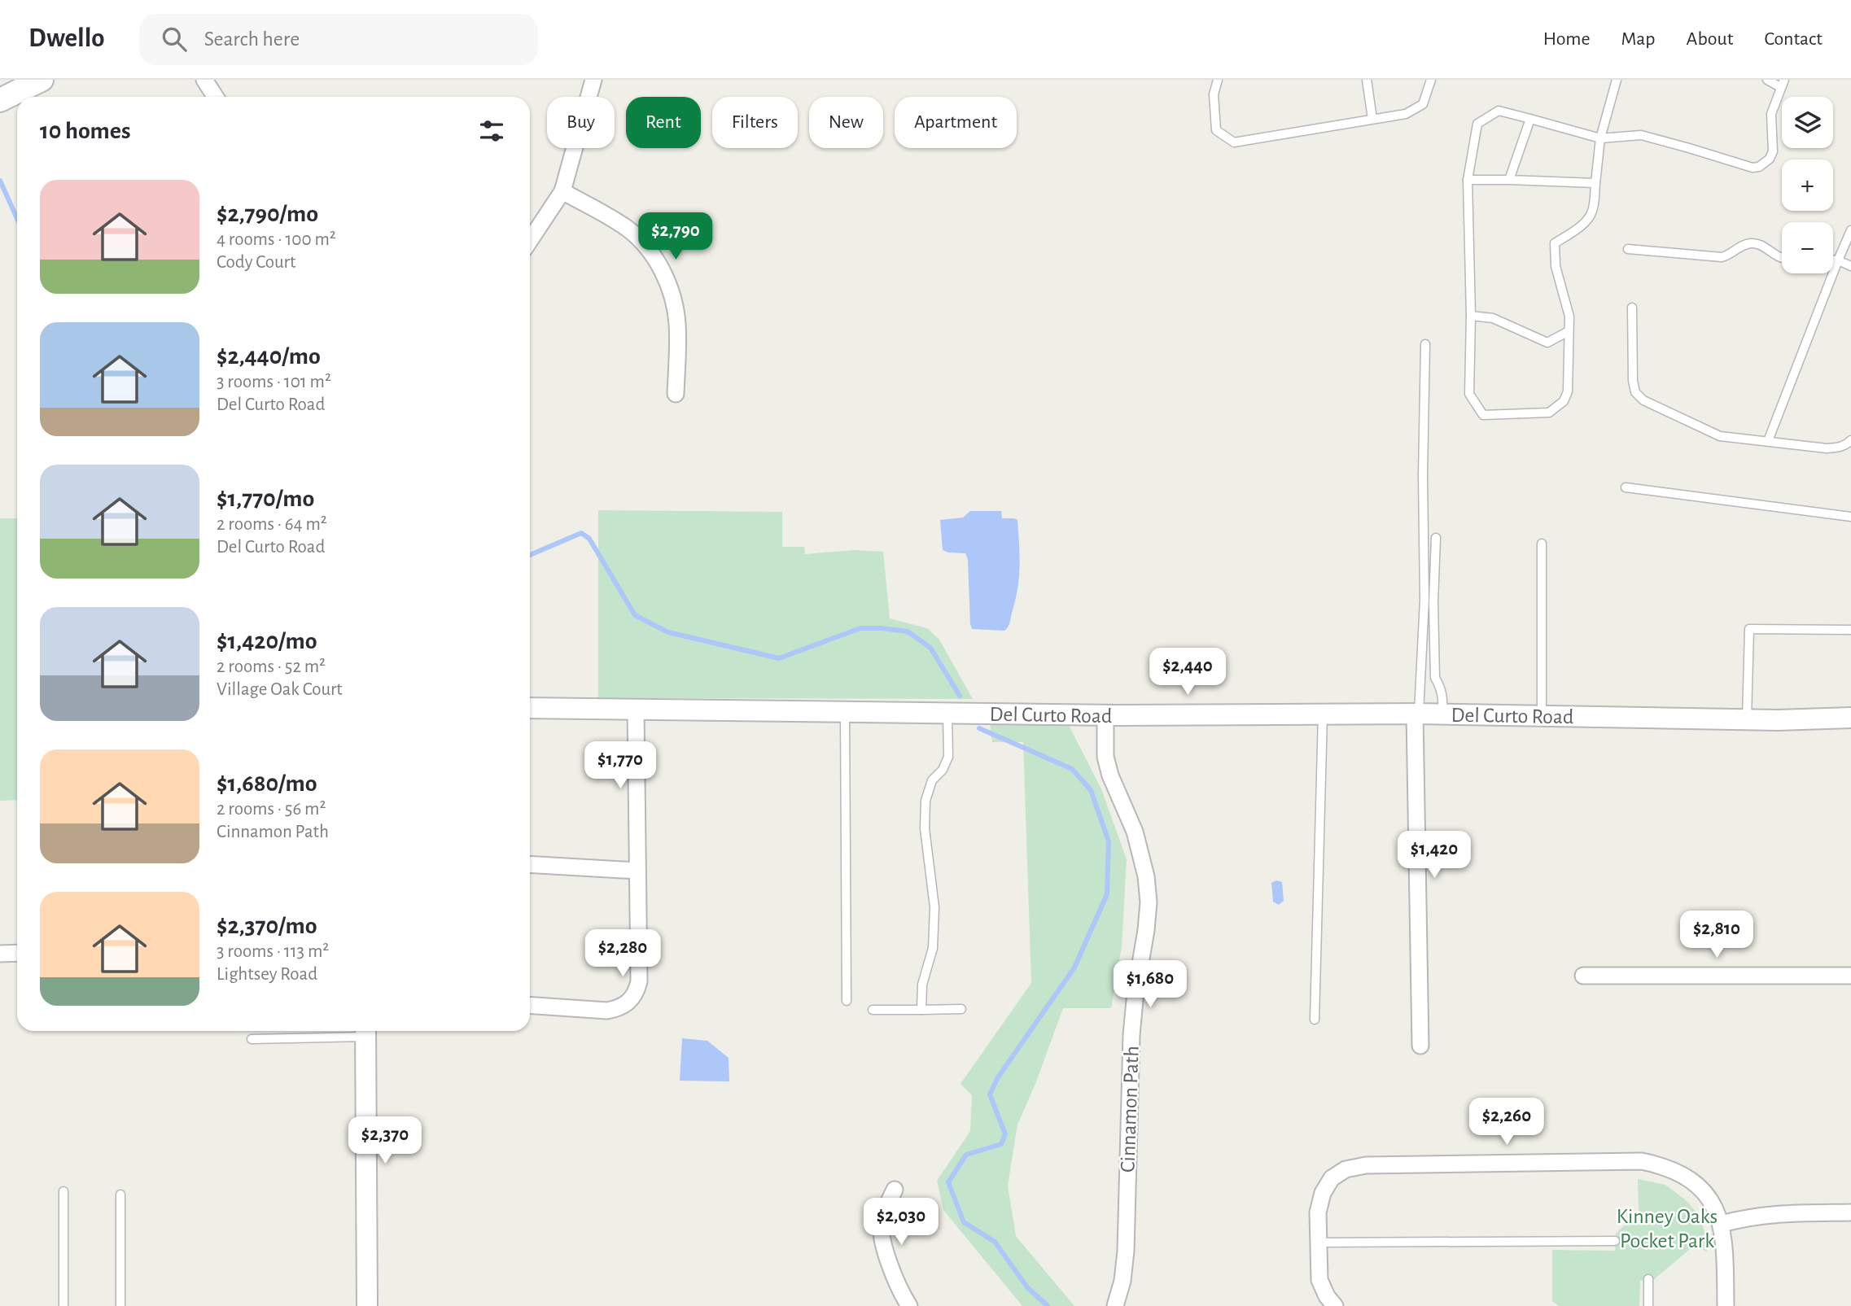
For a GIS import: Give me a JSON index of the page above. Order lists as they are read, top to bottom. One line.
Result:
{"streets":{"street":["Del Curto Road","Cinnamon Path"]},"crossings":[["Del Curto Road","Cinnamon Path"]],"parks":["Kinney Oaks Pocket Park"],"page":{"header":"Dwello","search":"Search here","nav":["Home","Map","About","Contact"],"map_buttons":["+","−"],"chip":["Buy","Rent","Filters","New","Apartment"],"heading":"10 homes","list":[{"name":"$2,790/mo","note":"4 rooms · 100 m² · Cody Court"},{"name":"$2,440/mo","note":"3 rooms · 101 m² · Del Curto Road"},{"name":"$1,770/mo","note":"2 rooms · 64 m² · Del Curto Road"},{"name":"$1,420/mo","note":"2 rooms · 52 m² · Village Oak Court"},{"name":"$1,680/mo","note":"2 rooms · 56 m² · Cinnamon Path"},{"name":"$2,370/mo","note":"3 rooms · 113 m² · Lightsey Road"}],"price":["$2,790","$2,440","$1,770","$1,420","$2,810","$2,280","$1,680","$2,260","$2,370","$2,030"]}}
